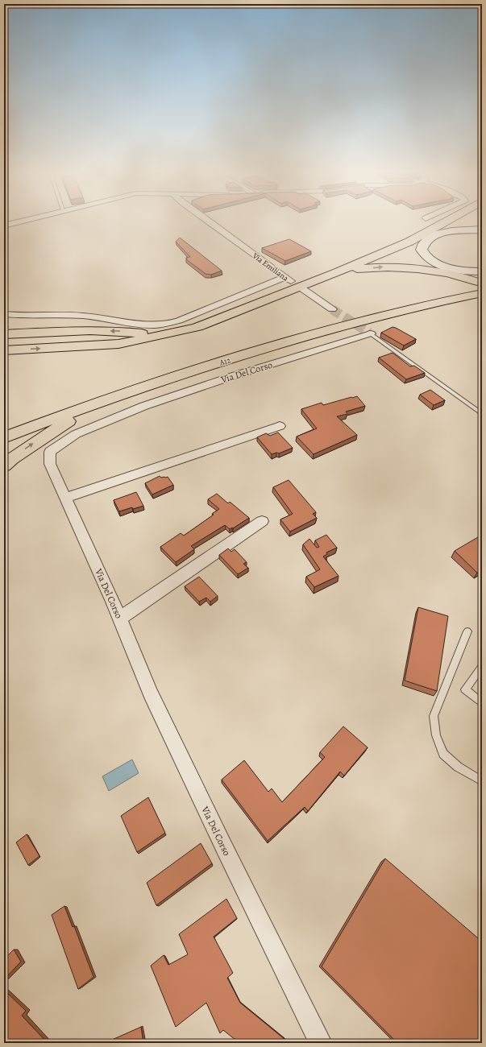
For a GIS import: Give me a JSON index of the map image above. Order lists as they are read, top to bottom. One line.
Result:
{"streets":{"highway":["A12"],"street":["Via Emiliana","Via Del Corso"]}}
